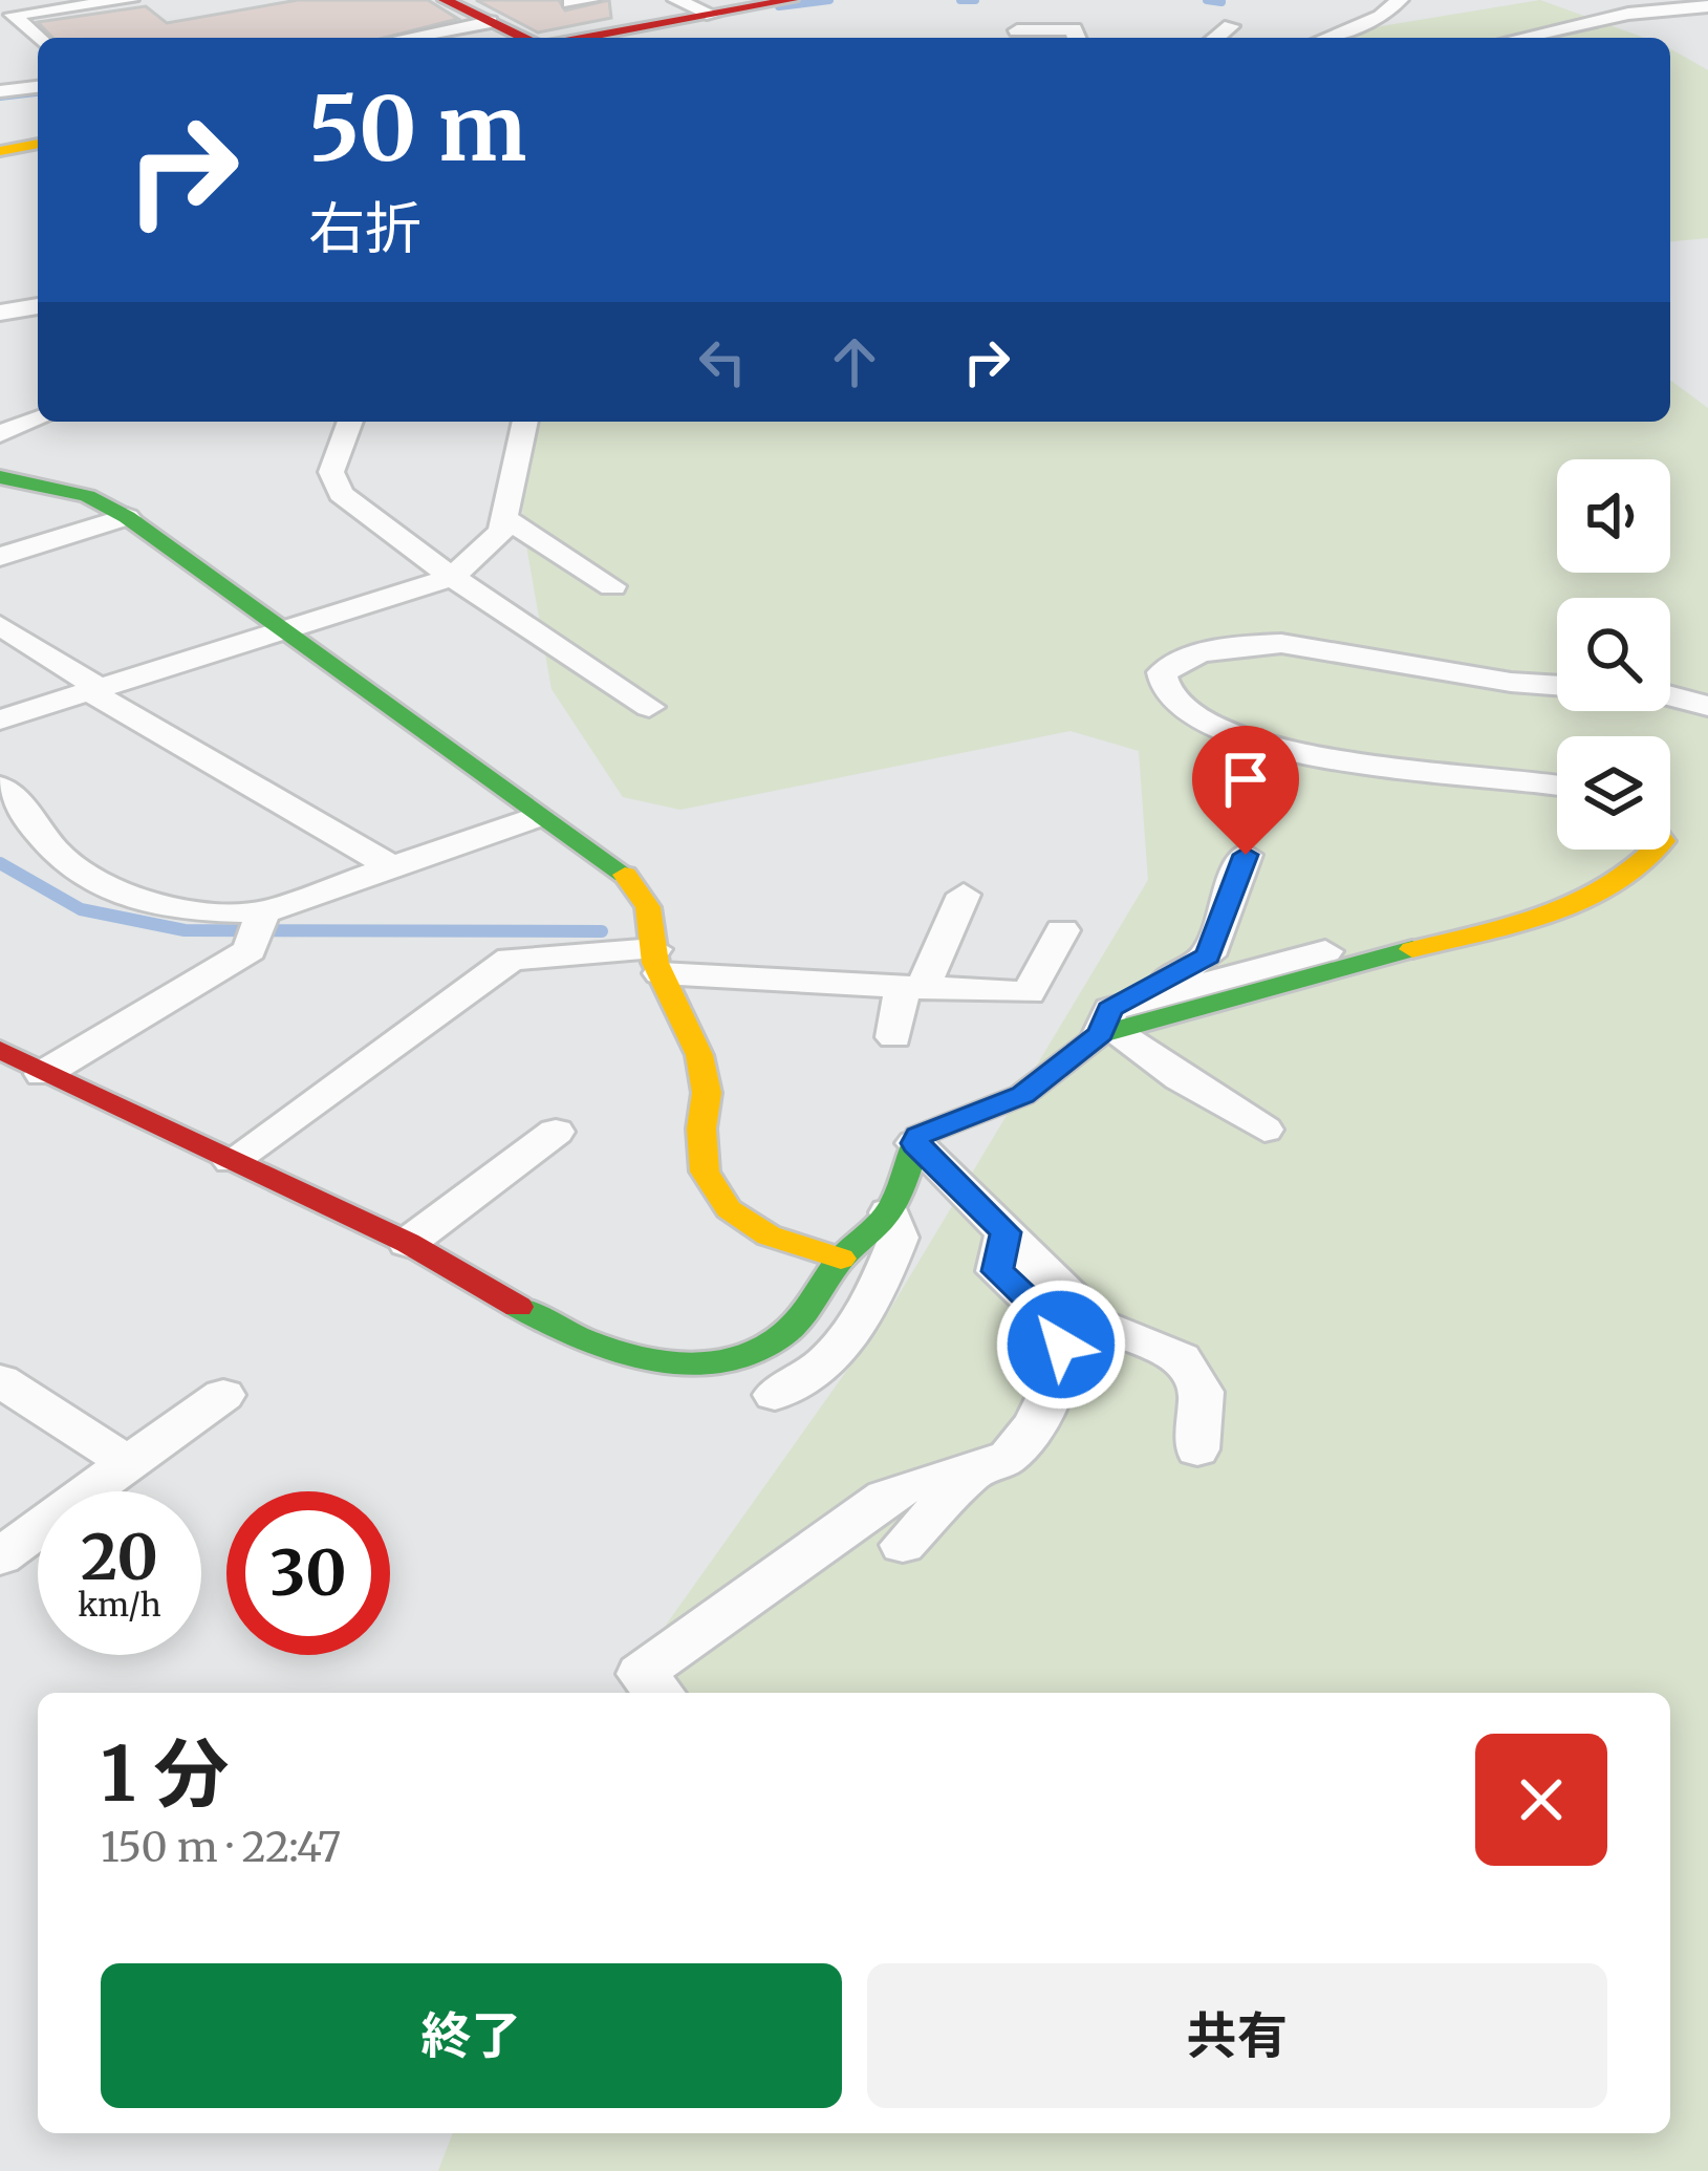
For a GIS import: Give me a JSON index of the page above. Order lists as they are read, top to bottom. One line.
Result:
{"page":{"turn":["50 m","右折"],"speed":"20 km/h","limit":"30","heading":["1 分","150 m · 22:47"],"buttons":["終了","共有"]}}
